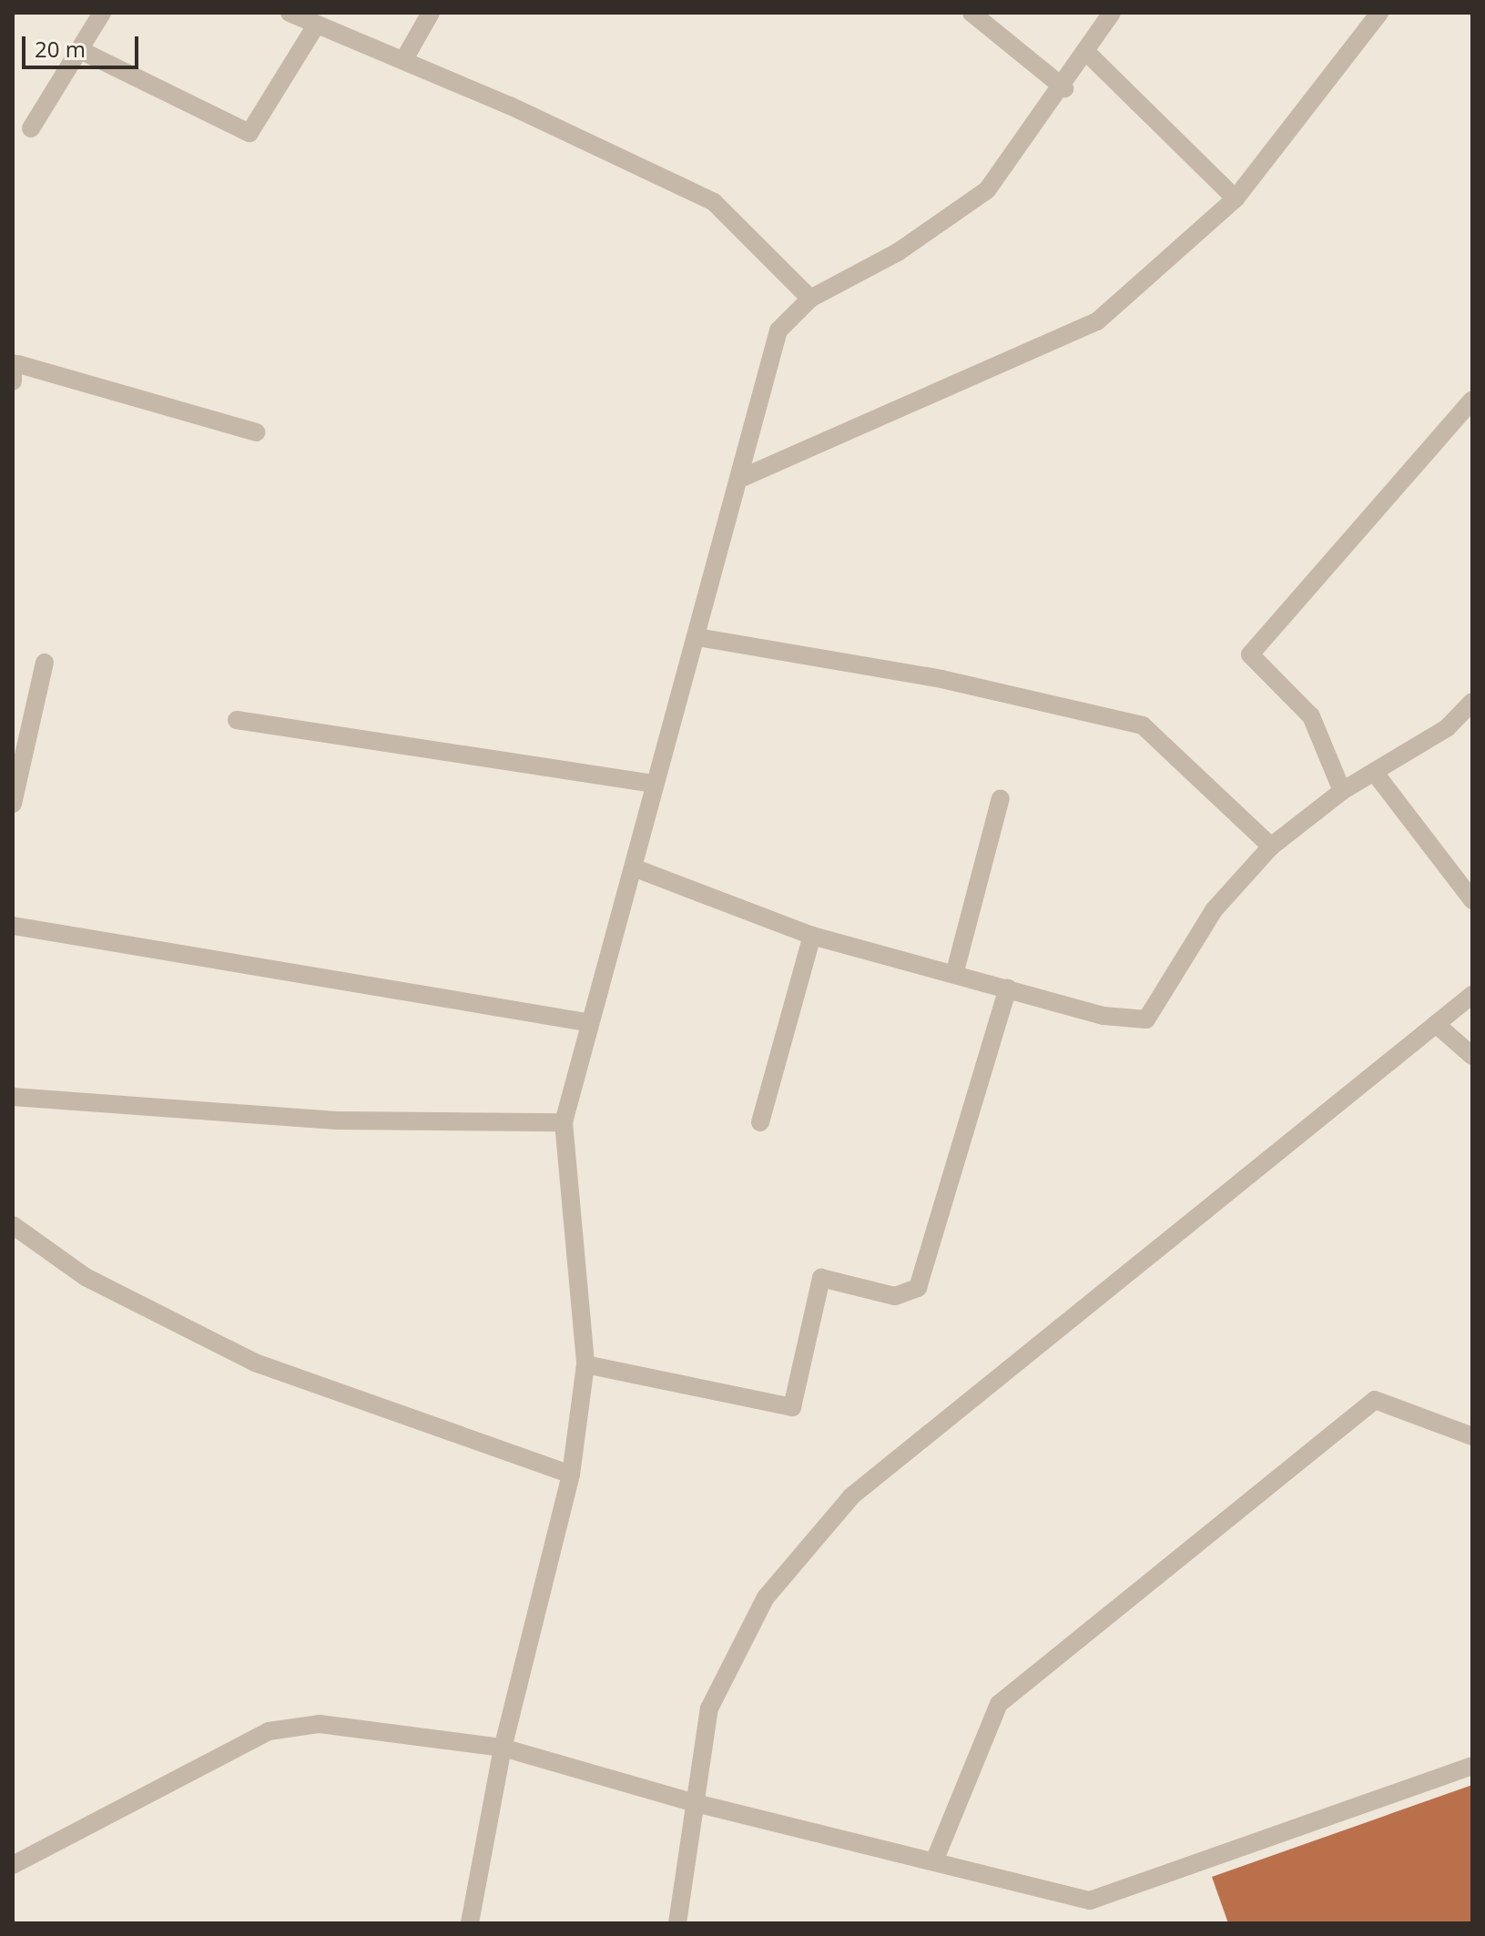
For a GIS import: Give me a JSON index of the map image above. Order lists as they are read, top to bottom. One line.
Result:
{"scale_bar":"20 m"}
